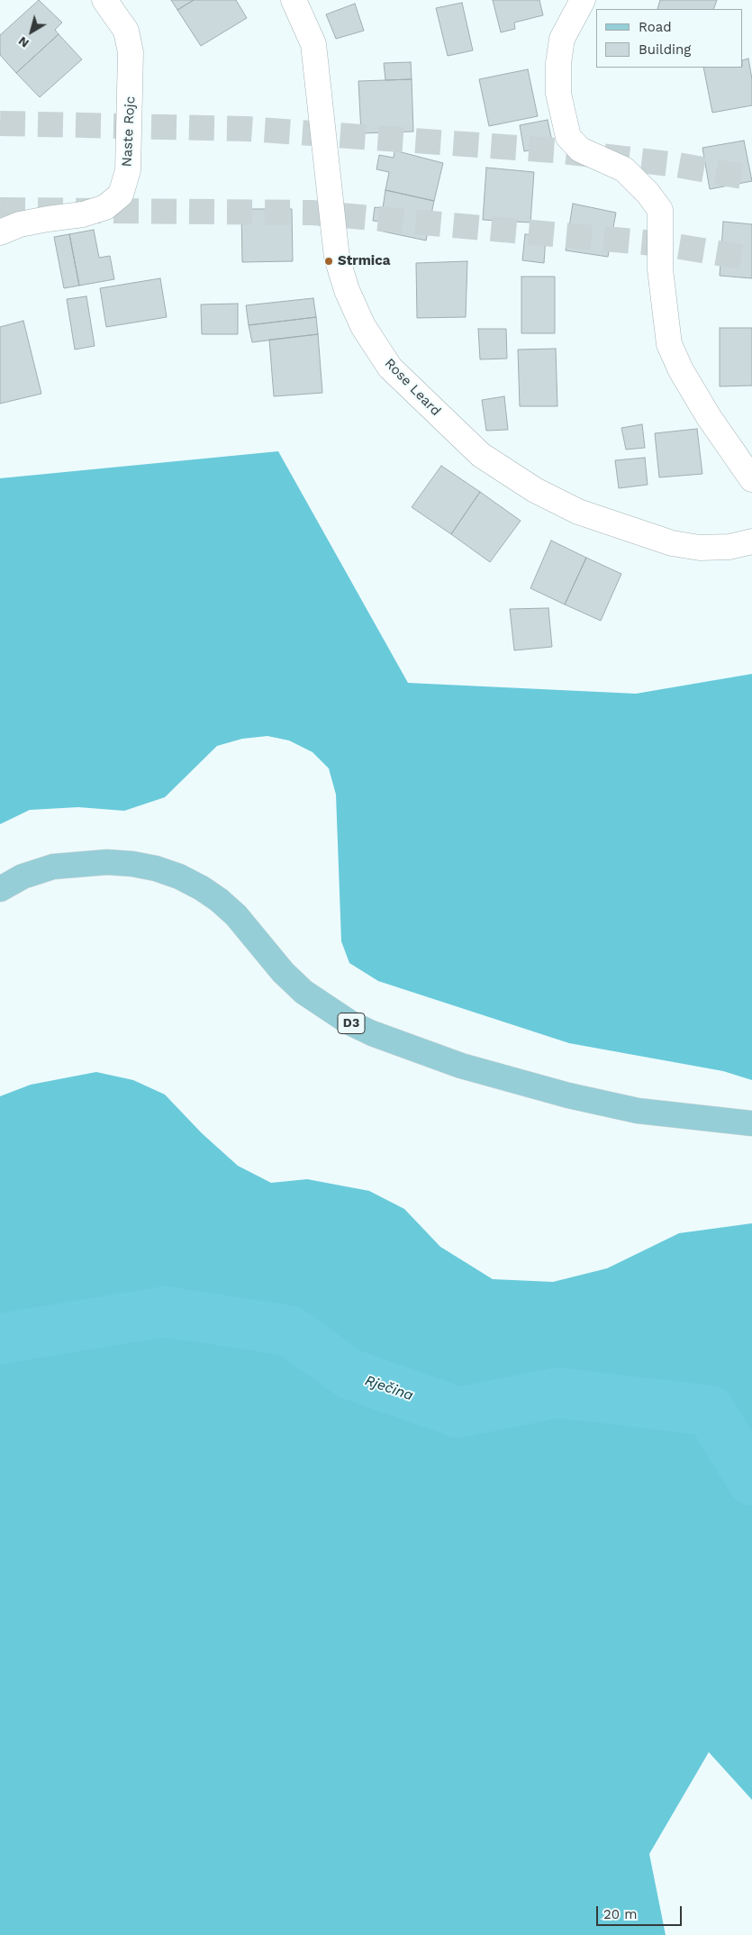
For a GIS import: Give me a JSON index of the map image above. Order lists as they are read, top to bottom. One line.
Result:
{"streets":{"main road":["D3"],"street":["Naste Rojc","Rose Leard"]},"water":["Rječina"],"places":["Strmica"],"legend":["Road","Building"],"scale_bar":"20 m","north":"bottom left"}
